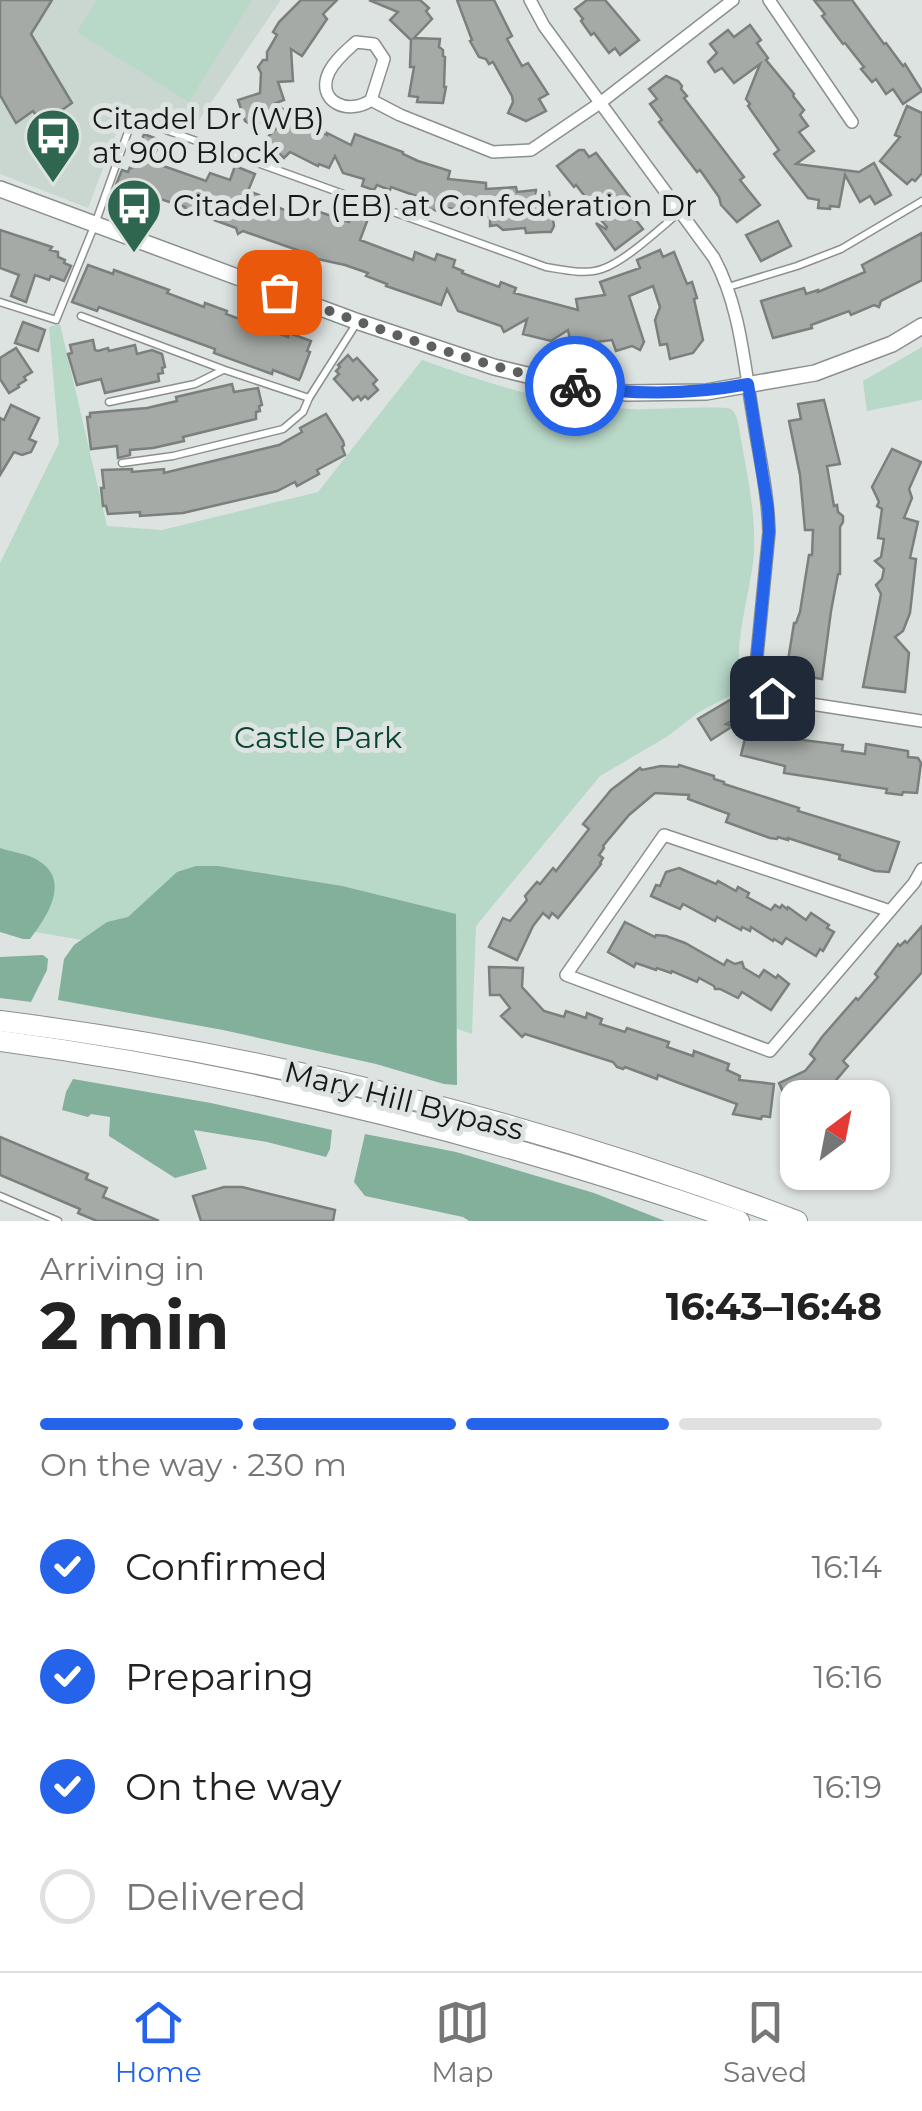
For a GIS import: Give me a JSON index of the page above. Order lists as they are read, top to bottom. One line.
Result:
{"streets":{"highway":["Mary Hill Bypass"]},"parks":["Castle Park"],"places":{"bus stop":["Citadel Dr (WB) at 900 Block","Citadel Dr (EB) at Confederation Dr"]},"north":"top right","page":{"heading":["2 min","Arriving in","16:43–16:48"],"bar":"On the way · 230 m","list":[["Confirmed","16:14"],["Preparing","16:16"],["On the way","16:19"],"Delivered"],"tabs":["Home","Map","Saved"]}}
